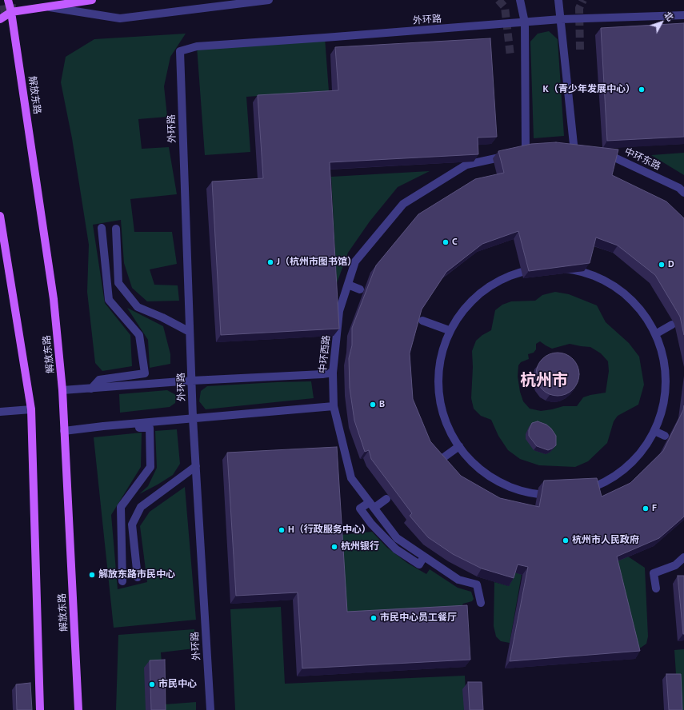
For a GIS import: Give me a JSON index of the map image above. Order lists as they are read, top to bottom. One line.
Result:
{"streets":{"main road":["解放东路"],"street":["外环路","中环东路","中环西路"]},"districts":["杭州市"],"places":["K（青少年发展中心）","C","J（杭州市图书馆）","D","B","F","H（行政服务中心）","杭州市人民政府","杭州银行","解放东路市民中心","市民中心员工餐厅","市民中心"],"north":"top right"}
